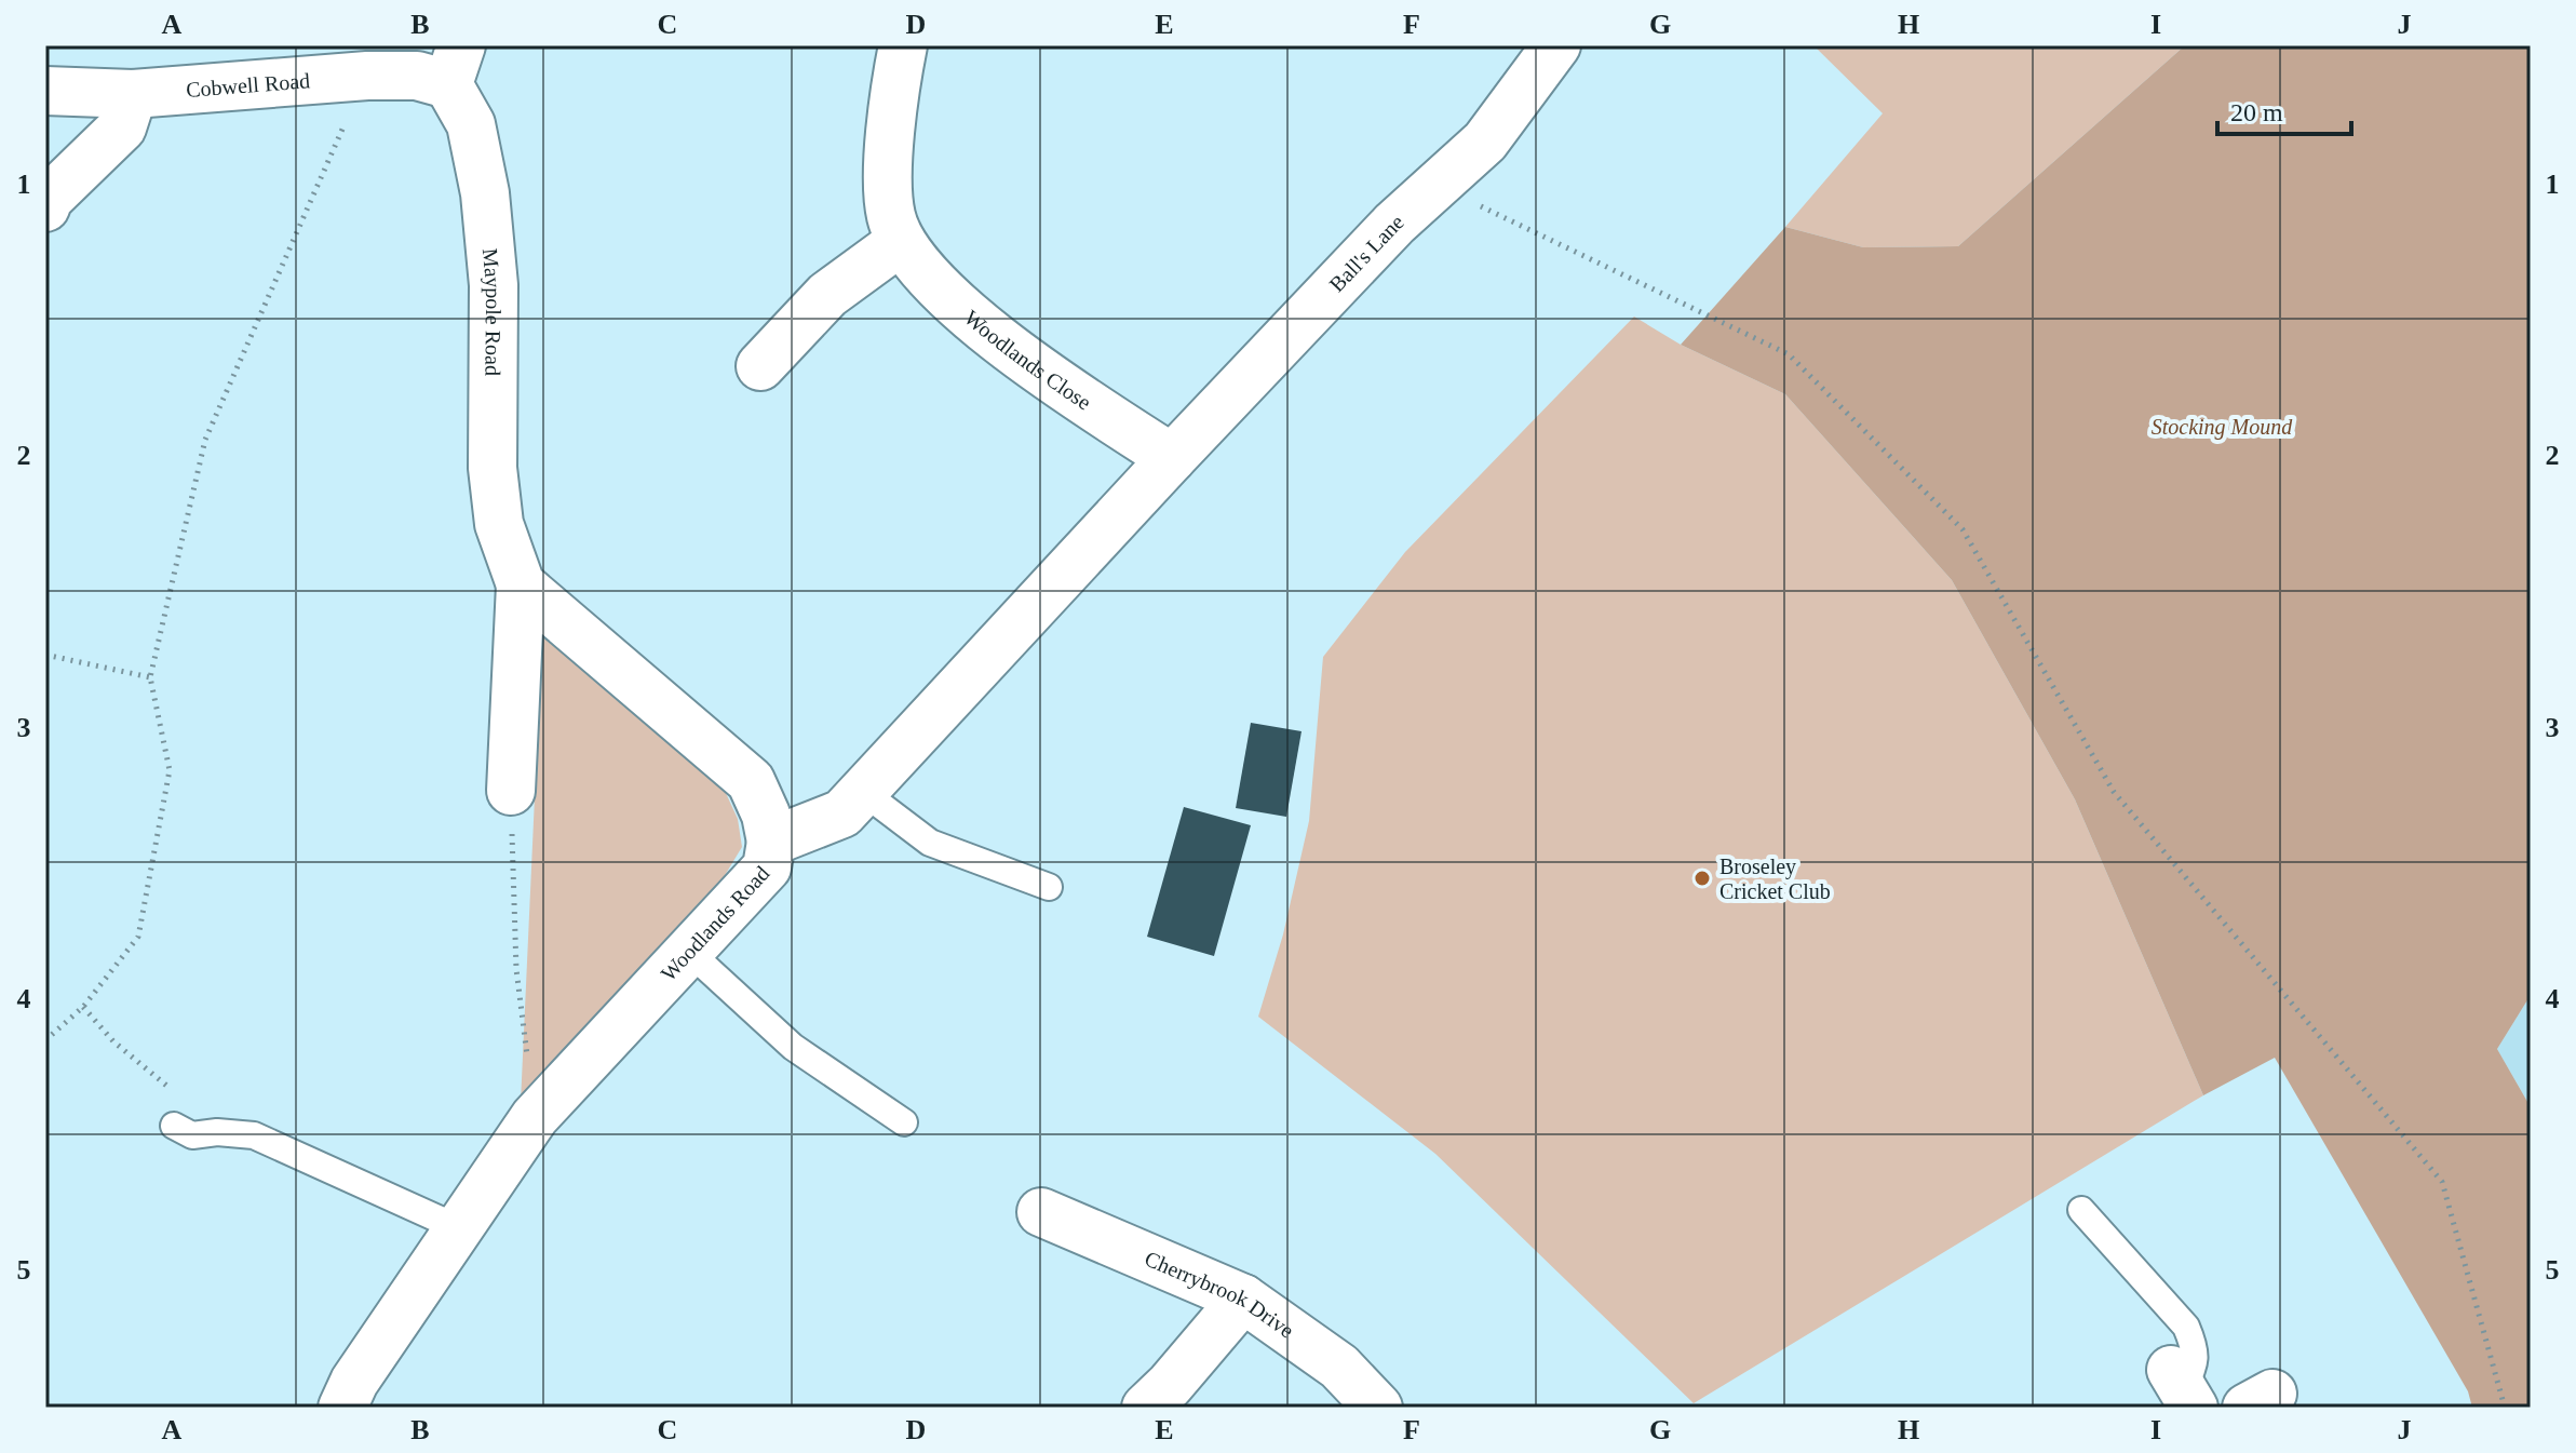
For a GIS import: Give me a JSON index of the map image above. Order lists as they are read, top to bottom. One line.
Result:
{"streets":{"street":["Cobwell Road","Ball's Lane","Maypole Road","Woodlands Close","Woodlands Road","Cherrybrook Drive"]},"crossings":[["Cobwell Road","Maypole Road"],["Ball's Lane","Woodlands Close"],["Ball's Lane","Woodlands Road"],["Maypole Road","Woodlands Road"],["Woodlands Close","Woodlands Road"]],"parks":["Stocking Mound"],"places":["Broseley Cricket Club"],"scale_bar":"20 m","grid":{"columns":["A","B","C","D","E","F","G","H","I","J"],"rows":["1","2","3","4","5"]}}
